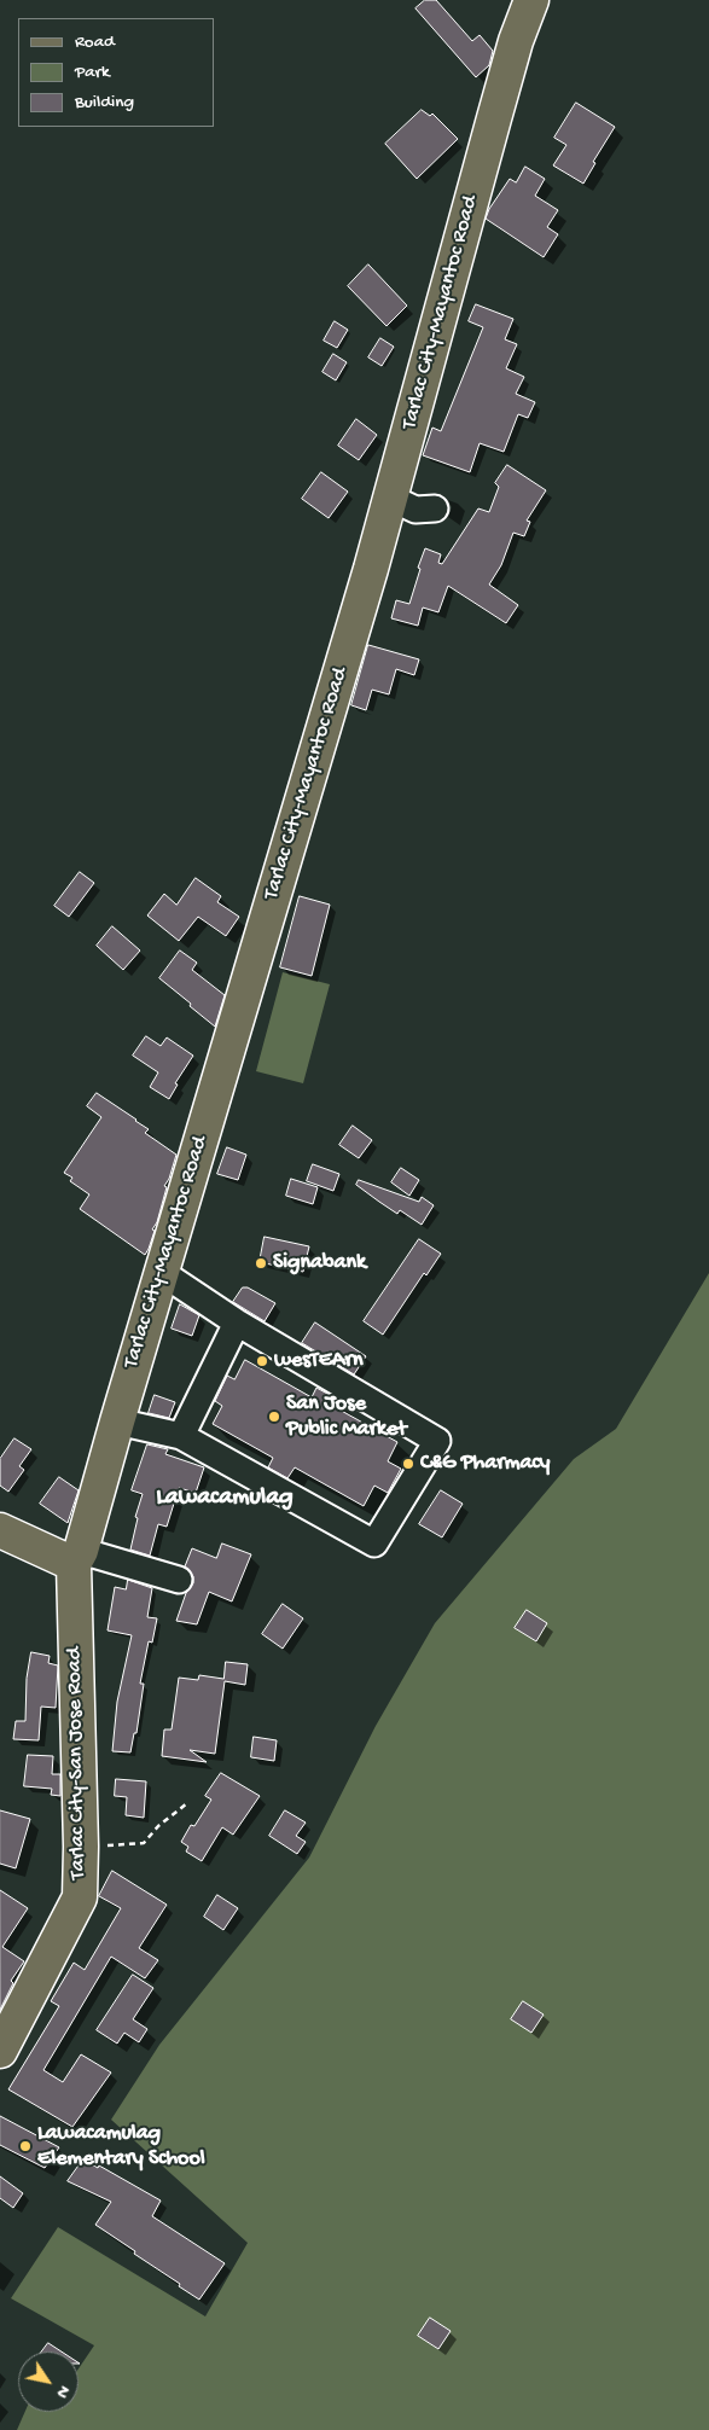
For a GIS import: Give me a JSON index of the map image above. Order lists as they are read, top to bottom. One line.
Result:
{"streets":{"main road":["Tarlac City-Mayantoc Road","Tarlac City-San Jose Road"]},"crossings":[["Tarlac City-Mayantoc Road","Tarlac City-San Jose Road"]],"districts":["Lawacamulag"],"places":["Signabank","wesTEArn","San Jose Public Market","C&G Pharmacy","Lawacamulag Elementary School"],"legend":["Road","Park","Building"],"north":"bottom right"}
